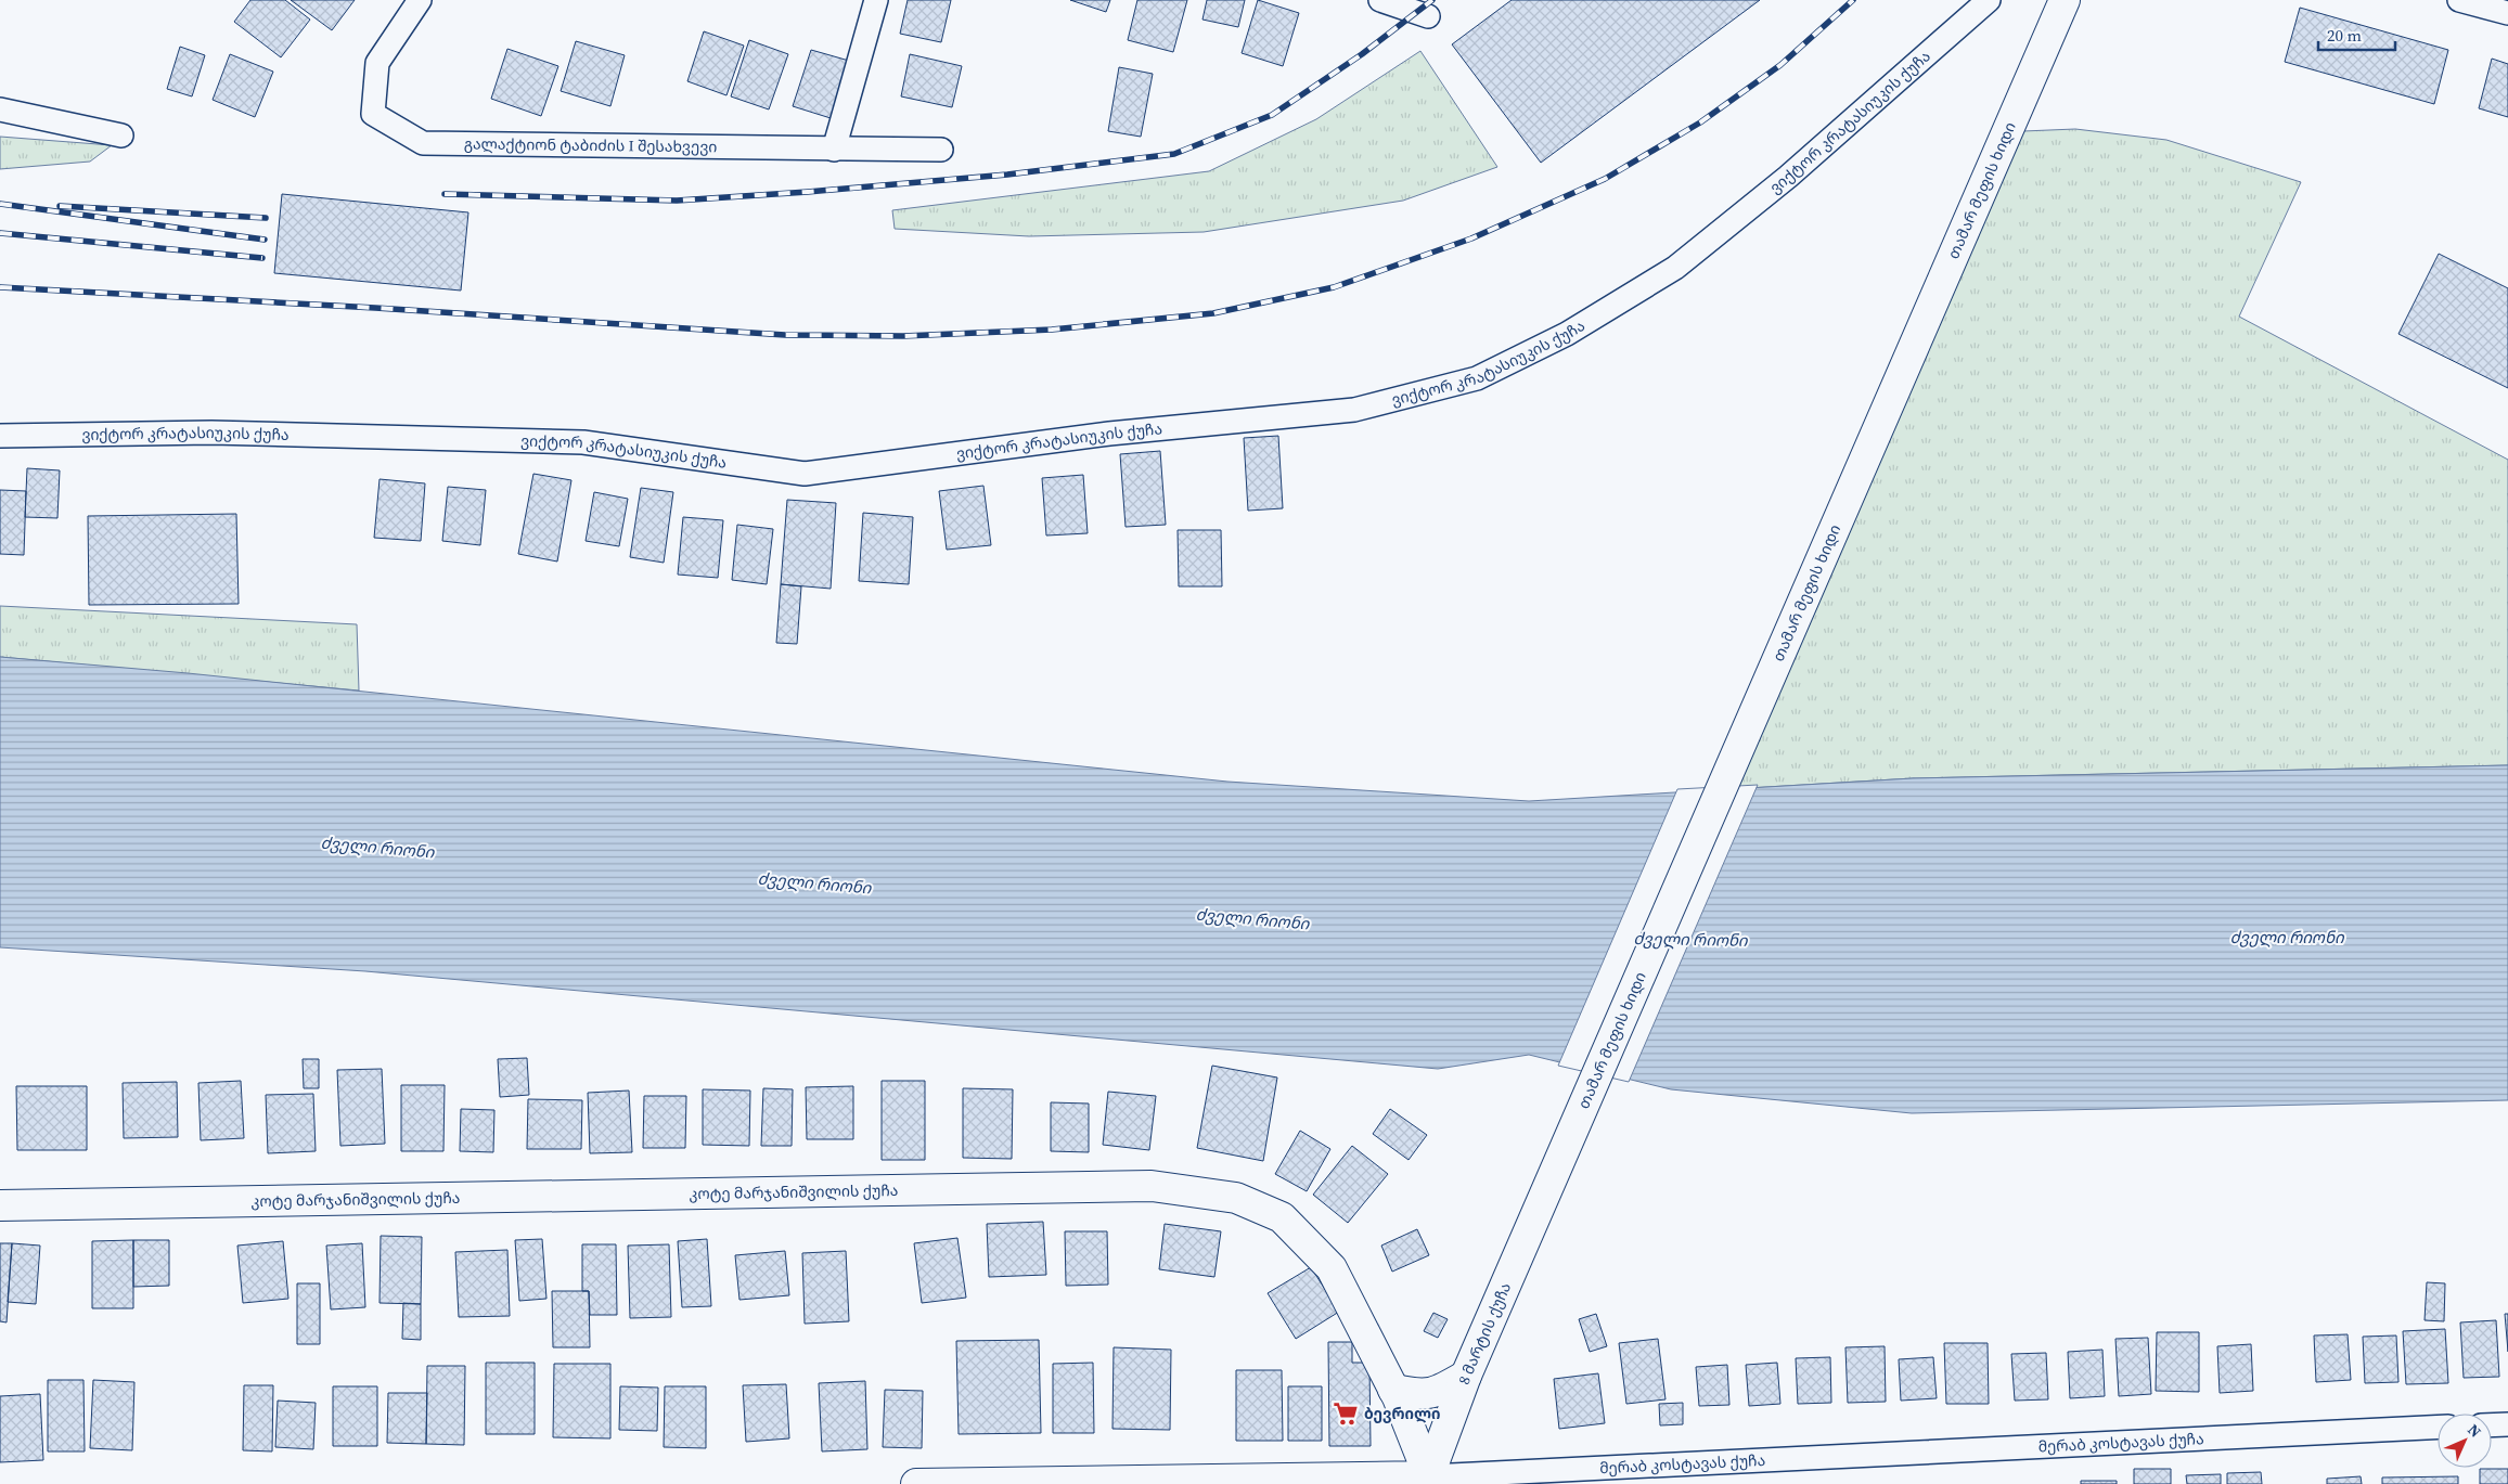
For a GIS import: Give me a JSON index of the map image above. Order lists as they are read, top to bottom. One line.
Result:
{"streets":{"main road":["თამარ მეფის ხიდი","კოტე მარჯანიშვილის ქუჩა","8 მარტის ქუჩა","მერაბ კოსტავას ქუჩა"],"street":["ვიქტორ კრატასიუკის ქუჩა","გალაქტიონ ტაბიძის I შესახვევი"]},"crossings":[["თამარ მეფის ხიდი","8 მარტის ქუჩა"],["კოტე მარჯანიშვილის ქუჩა","8 მარტის ქუჩა"],["კოტე მარჯანიშვილის ქუჩა","მერაბ კოსტავას ქუჩა"],["8 მარტის ქუჩა","მერაბ კოსტავას ქუჩა"]],"water":["ძველი რიონი"],"places":{"supermarket":["ბევრილი"]},"scale_bar":"20 m","north":"top right"}
